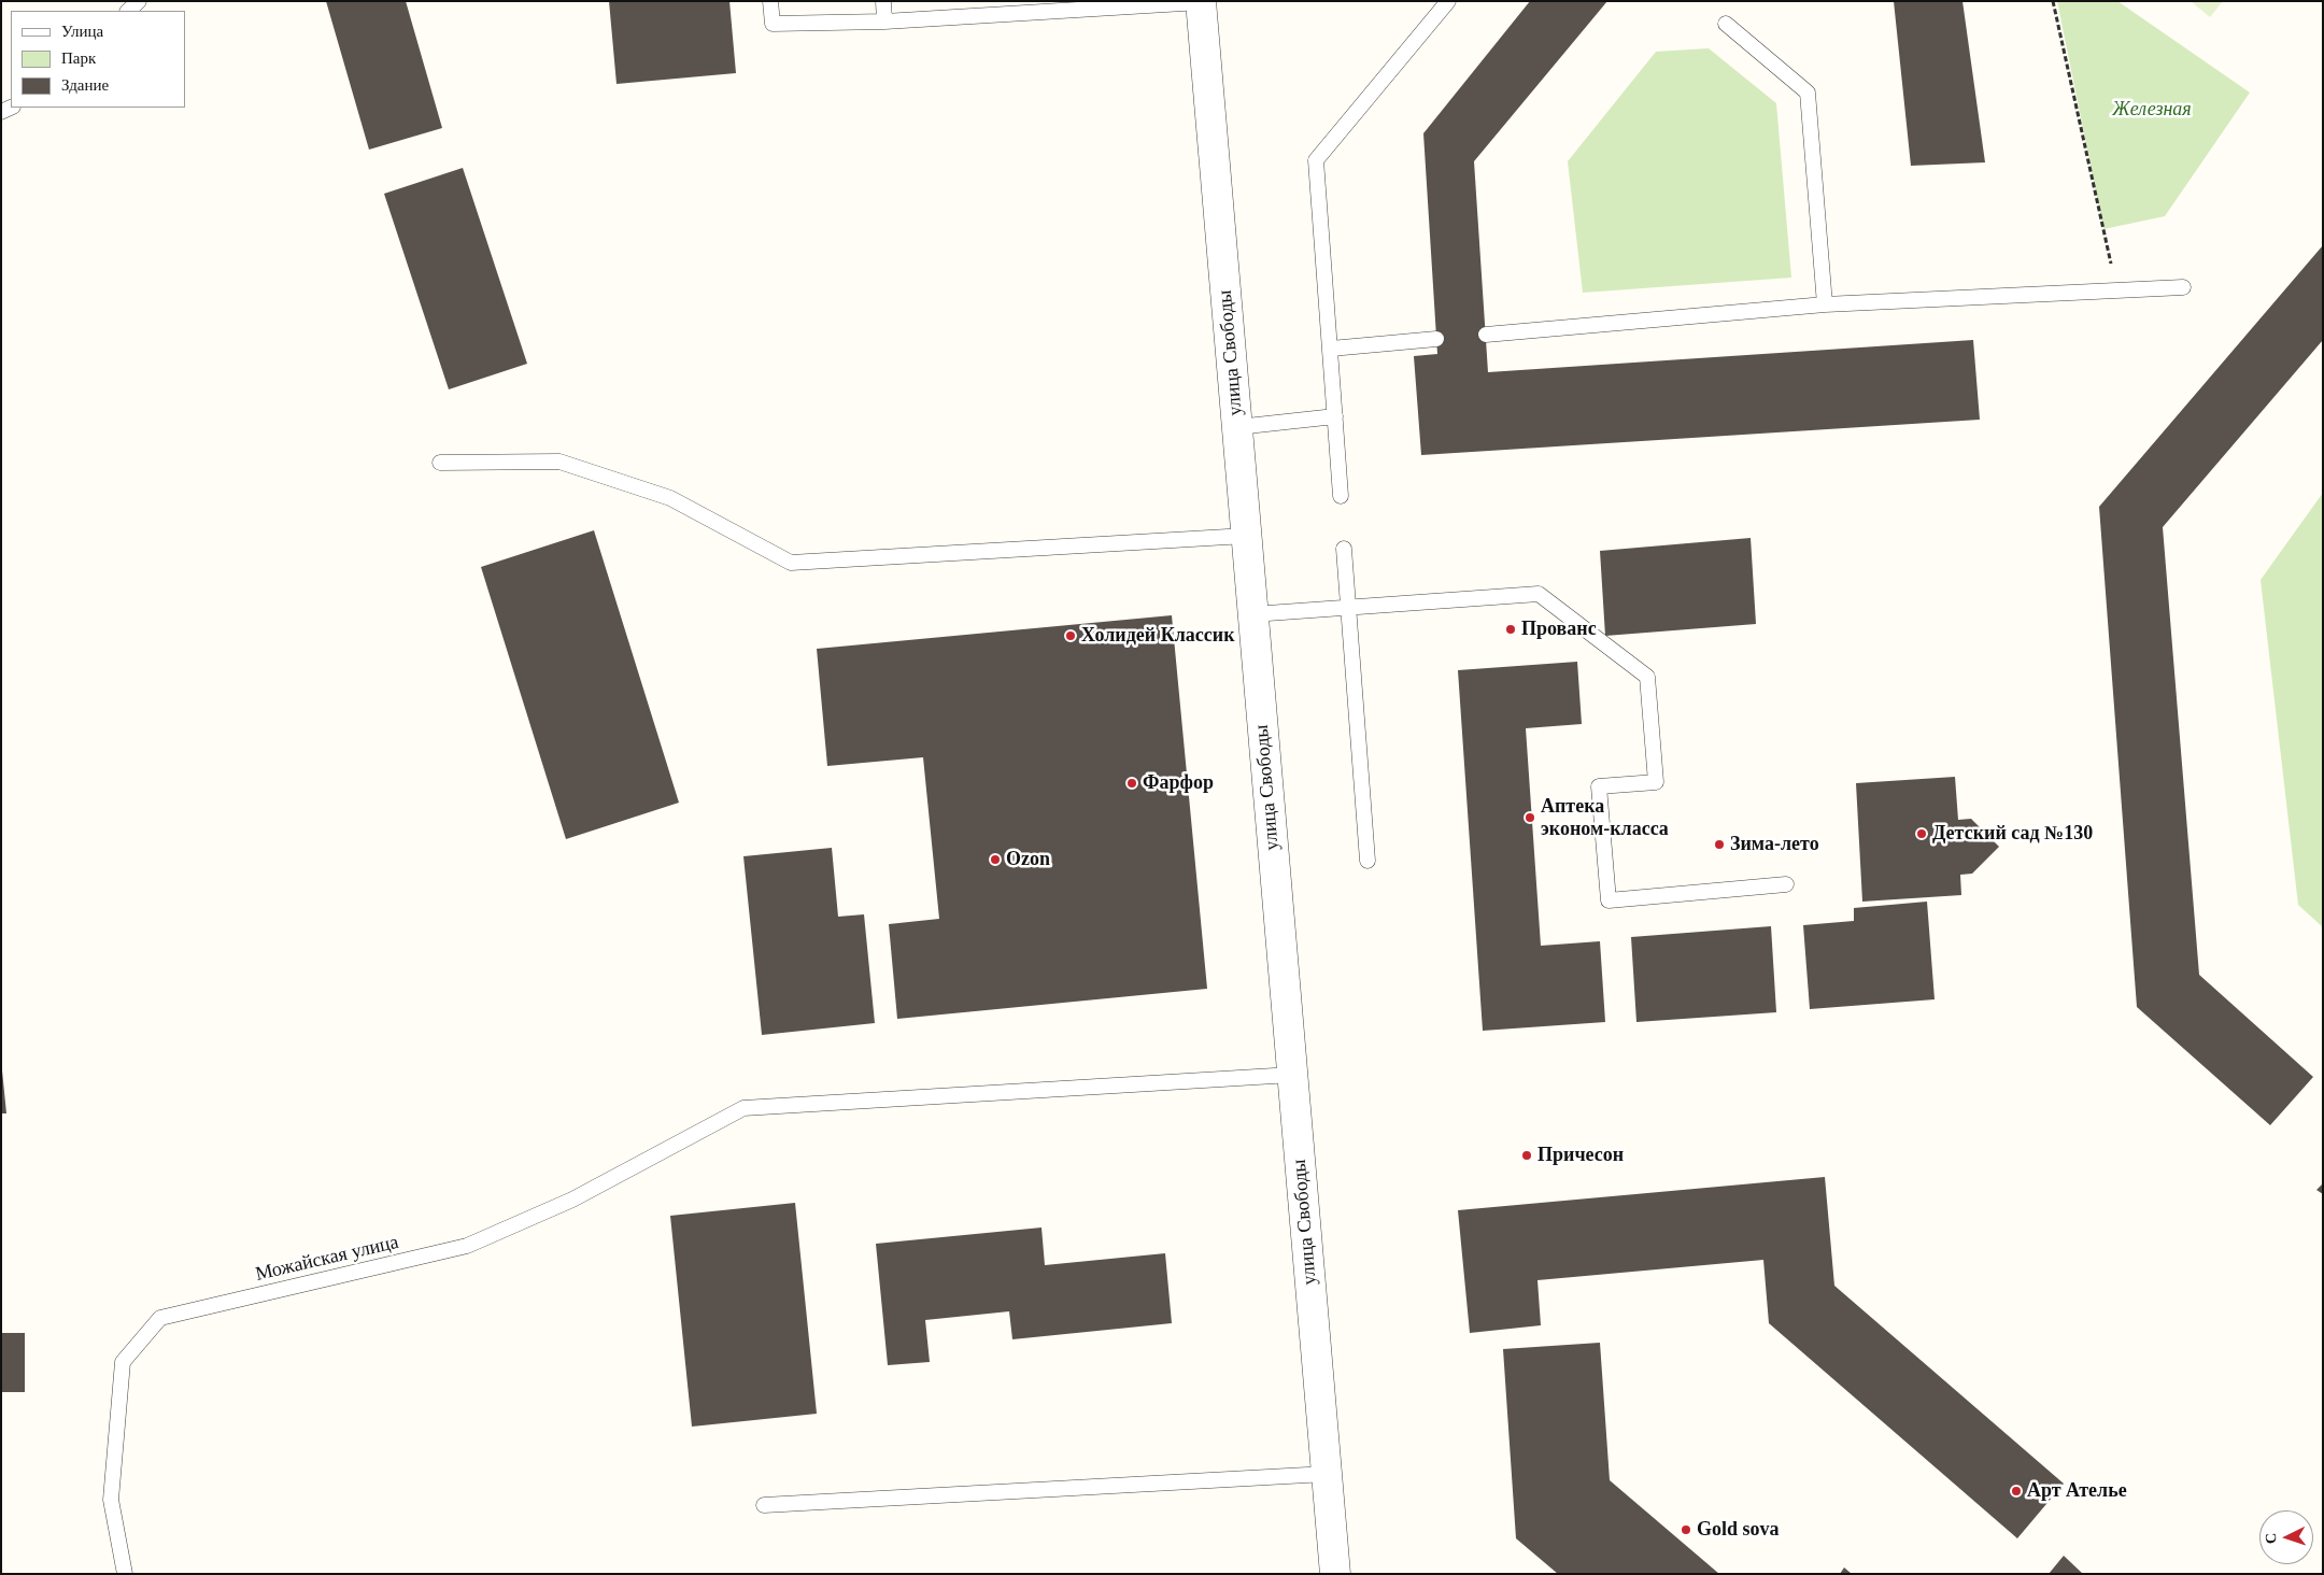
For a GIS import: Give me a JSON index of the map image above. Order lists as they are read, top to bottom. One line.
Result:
{"streets":{"street":["улица Свободы"],"lane":["Можайская улица"]},"crossings":[["улица Свободы","Можайская улица"]],"parks":["Железная"],"places":["Прованс","Холидей Классик","Фарфор","Аптека эконом-класса","Детский сад №130","Зима-лето","Ozon","Причесон","Арт Ателье","Gold sova"],"legend":["Улица","Парк","Здание"],"north":"left"}
